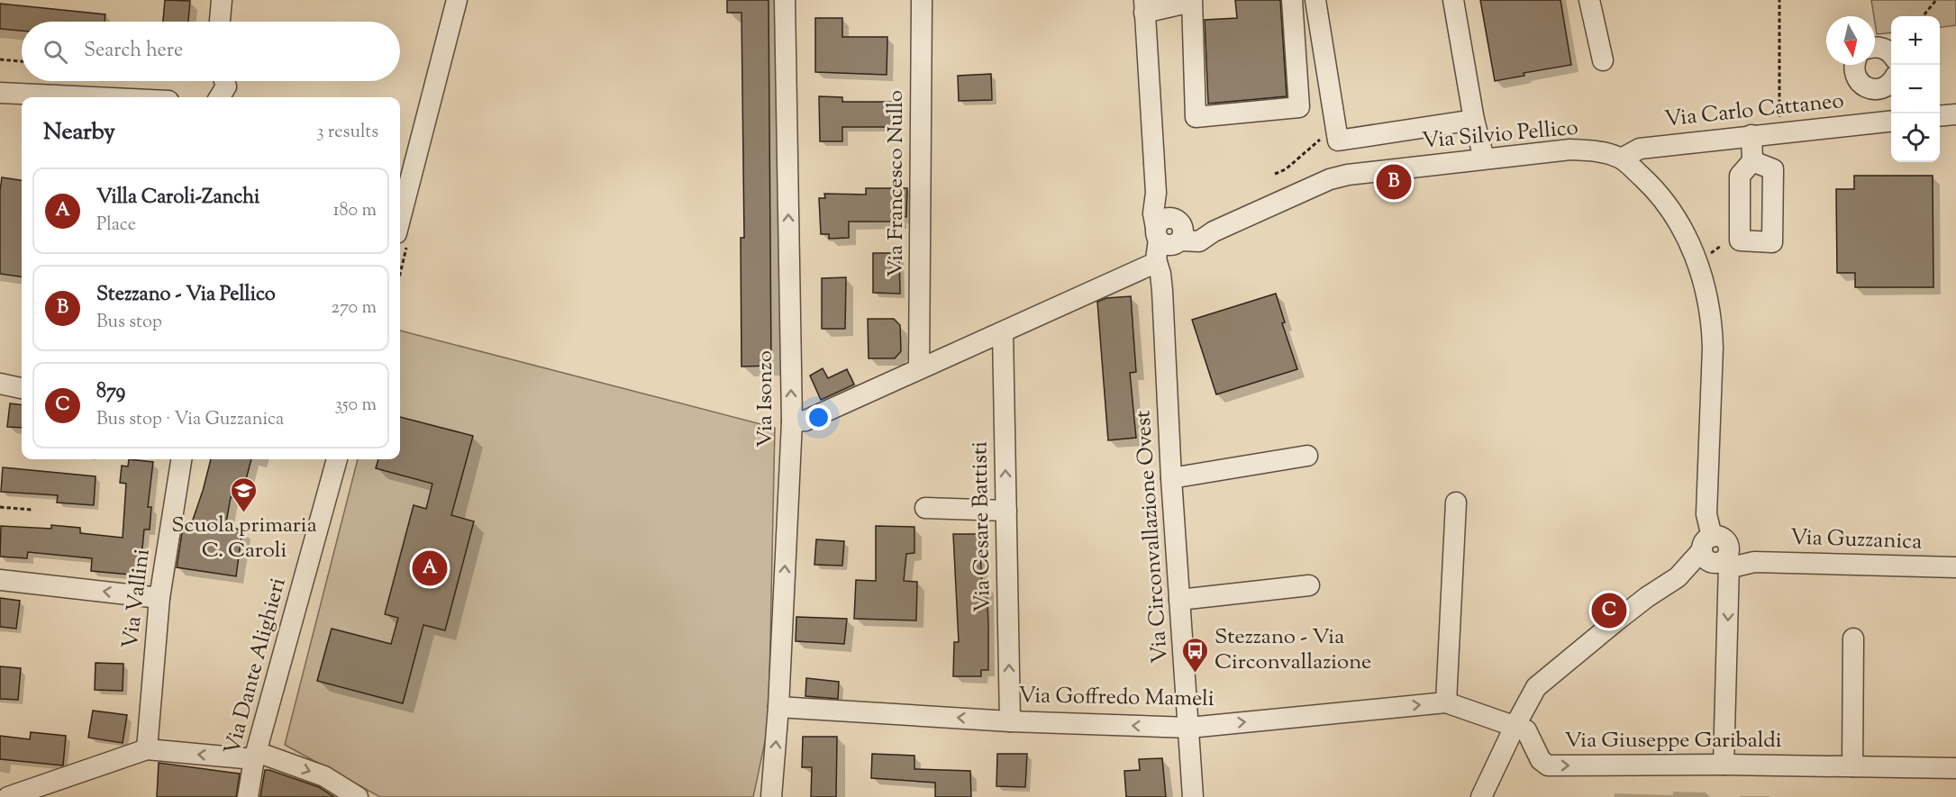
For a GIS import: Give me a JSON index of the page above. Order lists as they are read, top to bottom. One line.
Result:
{"streets":{"street":["Via Carlo Cattaneo","Via Silvio Pellico","Via Francesco Nullo","Via Isonzo","Via Cesare Battisti","Via Circonvallazione Ovest","Via Guzzanica","Via Vallini","Via Dante Alighieri","Via Goffredo Mameli","Via Giuseppe Garibaldi"]},"crossings":[["Via Carlo Cattaneo","Via Silvio Pellico"],["Via Silvio Pellico","Via Circonvallazione Ovest"],["Via Silvio Pellico","Via Guzzanica"],["Via Silvio Pellico","Via Giuseppe Garibaldi"],["Via Isonzo","Via Goffredo Mameli"],["Via Cesare Battisti","Via Goffredo Mameli"],["Via Circonvallazione Ovest","Via Goffredo Mameli"],["Via Goffredo Mameli","Via Giuseppe Garibaldi"]],"one_way":["Via Isonzo","Via Cesare Battisti","Via Giuseppe Garibaldi"],"places":{"school or university":["Scuola primaria C. Caroli"],"bus stop":["Stezzano - Via Circonvallazione"]},"north":"bottom","page":{"map_buttons":["+","−"],"search":"Search here","heading":["Nearby","3 results"],"pins":["B","A","C"],"list":[{"mark":"A","name":"Villa Caroli-Zanchi","note":"Place","value":"180 m"},{"mark":"B","name":"Stezzano - Via Pellico","note":"Bus stop","value":"270 m"},{"mark":"C","name":"879","note":"Bus stop · Via Guzzanica","value":"350 m"}]}}
